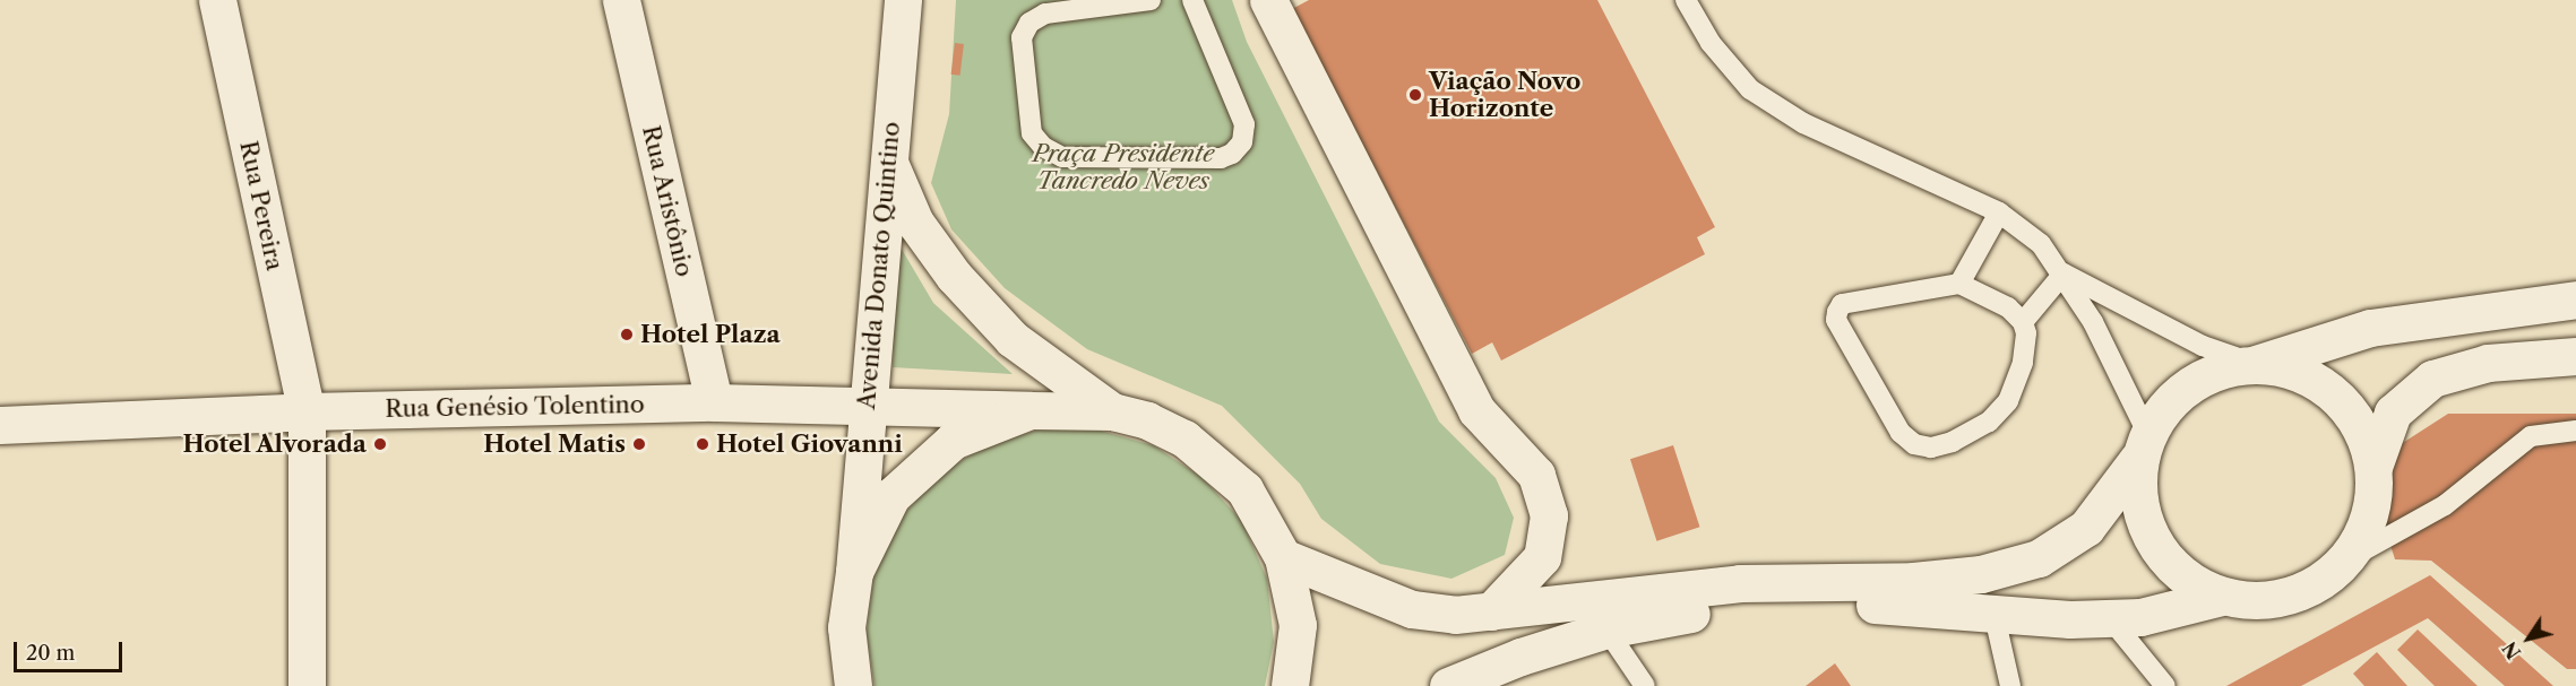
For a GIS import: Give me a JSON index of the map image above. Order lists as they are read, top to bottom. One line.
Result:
{"streets":{"street":["Rua Aristônio","Rua Pereira","Avenida Donato Quintino","Rua Genésio Tolentino"]},"crossings":[["Rua Aristônio","Rua Genésio Tolentino"],["Rua Pereira","Rua Genésio Tolentino"],["Avenida Donato Quintino","Rua Genésio Tolentino"]],"parks":["Praça Presidente Tancredo Neves"],"places":["Viação Novo Horizonte","Hotel Plaza","Hotel Alvorada","Hotel Matis","Hotel Giovanni"],"scale_bar":"20 m","north":"bottom left"}
